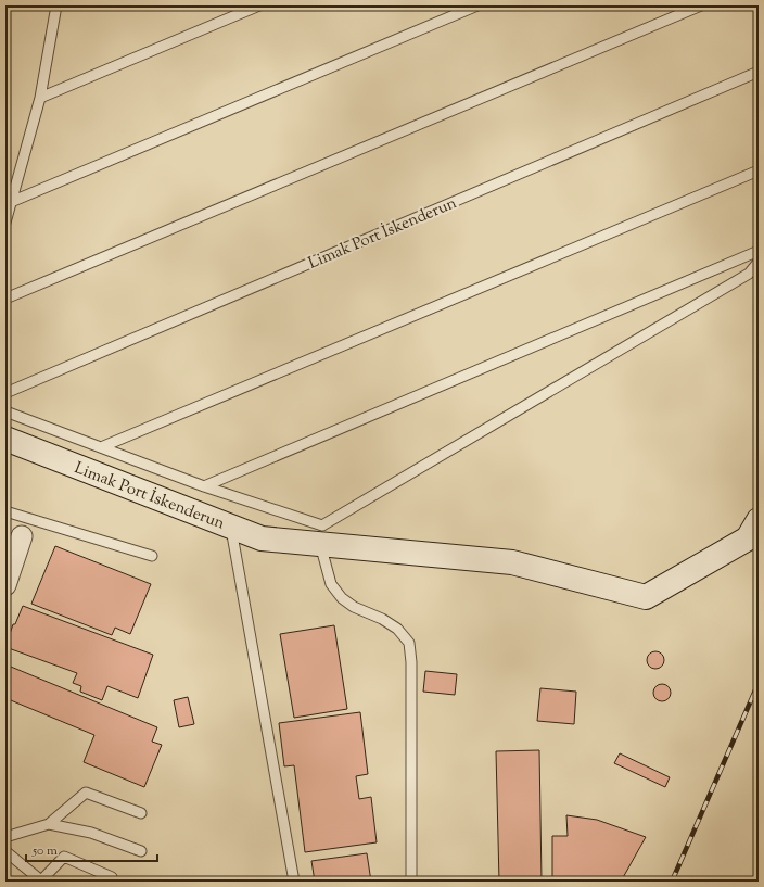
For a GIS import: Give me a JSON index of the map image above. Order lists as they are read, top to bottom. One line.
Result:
{"streets":{"street":["Limak Port İskenderun"]},"scale_bar":"50 m"}
